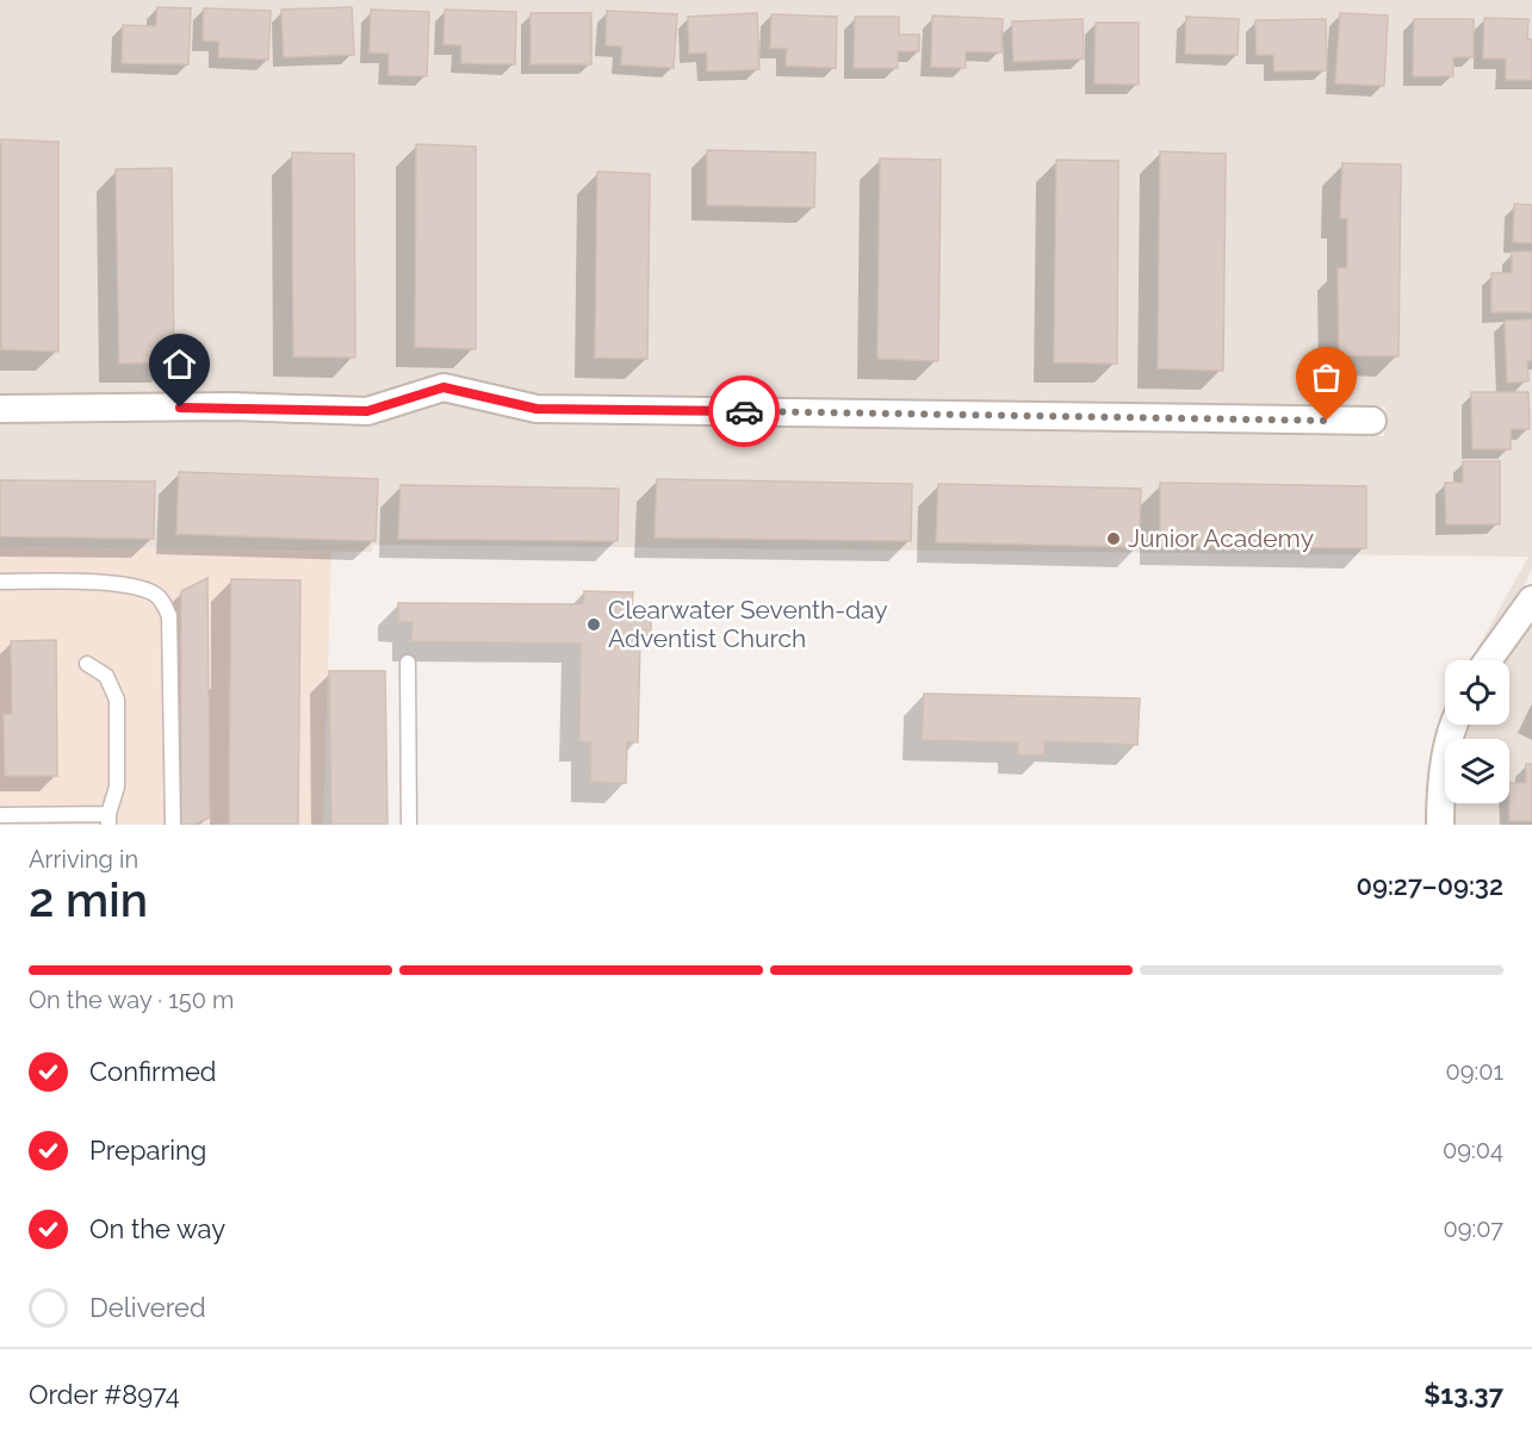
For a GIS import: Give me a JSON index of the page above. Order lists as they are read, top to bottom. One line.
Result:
{"places":["Junior Academy","Clearwater Seventh-day Adventist Church"],"page":{"heading":["2 min","Arriving in","09:27–09:32"],"panel":["Order #8974","$13.37"],"bar":"On the way · 150 m","list":[["Confirmed","09:01"],["Preparing","09:04"],["On the way","09:07"],"Delivered"]}}
